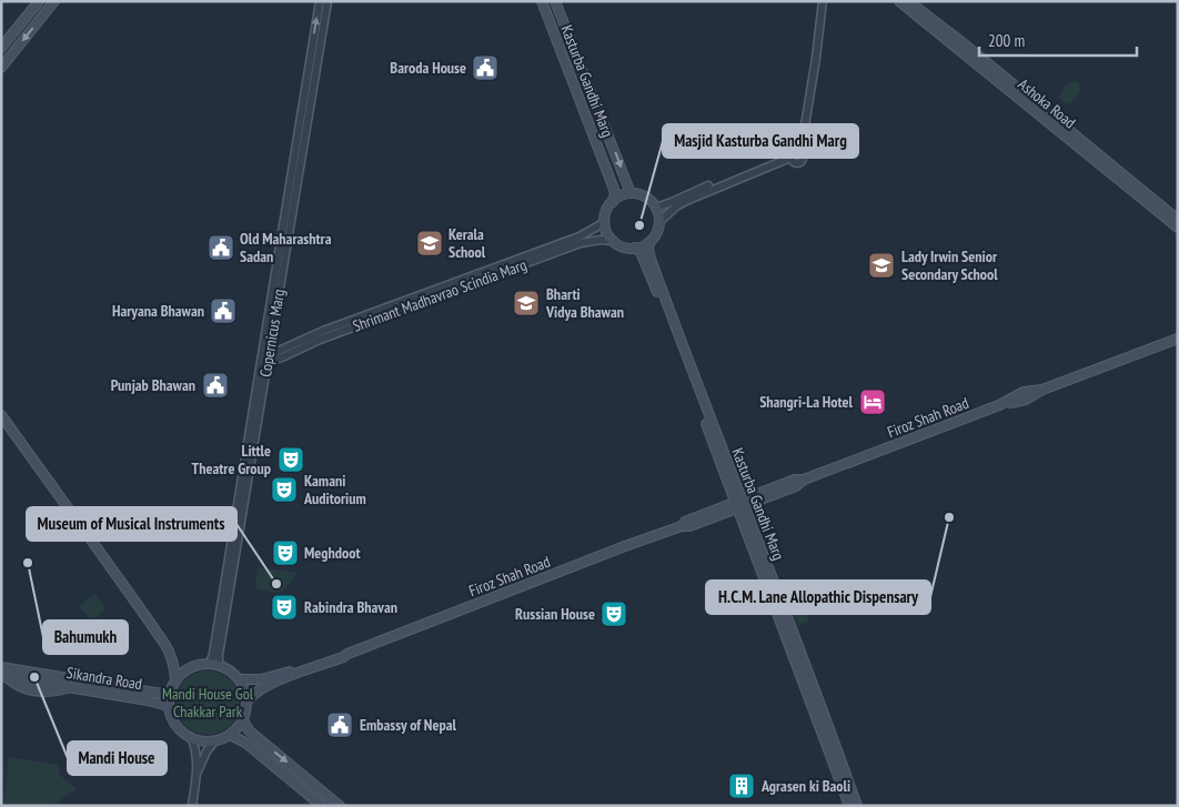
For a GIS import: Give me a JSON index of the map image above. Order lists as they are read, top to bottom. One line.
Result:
{"streets":{"main road":["Kasturba Gandhi Marg","Ashoka Road","Firoz Shah Road","Sikandra Road"],"street":["Shrimant Madhavrao Scindia Marg","Copernicus Marg"]},"crossings":[["Kasturba Gandhi Marg","Shrimant Madhavrao Scindia Marg"],["Kasturba Gandhi Marg","Firoz Shah Road"],["Shrimant Madhavrao Scindia Marg","Copernicus Marg"],["Copernicus Marg","Firoz Shah Road"],["Copernicus Marg","Sikandra Road"],["Firoz Shah Road","Sikandra Road"]],"parks":["Mandi House Gol Chakkar Park"],"places":{"public building":["Baroda House","Old Maharashtra Sadan","Haryana Bhawan","Punjab Bhawan","Embassy of Nepal"],"other":["Masjid Kasturba Gandhi Marg","H.C.M. Lane Allopathic Dispensary","Bahumukh","Museum of Musical Instruments","Mandi House"],"school or university":["Kerala School","Lady Irwin Senior Secondary School","Bharti Vidya Bhawan"],"hotel":["Shangri-La Hotel"],"theatre":["Little Theatre Group","Kamani Auditorium","Meghdoot","Rabindra Bhavan","Russian House"],"building":["Agrasen ki Baoli"]},"scale_bar":"200 m"}
